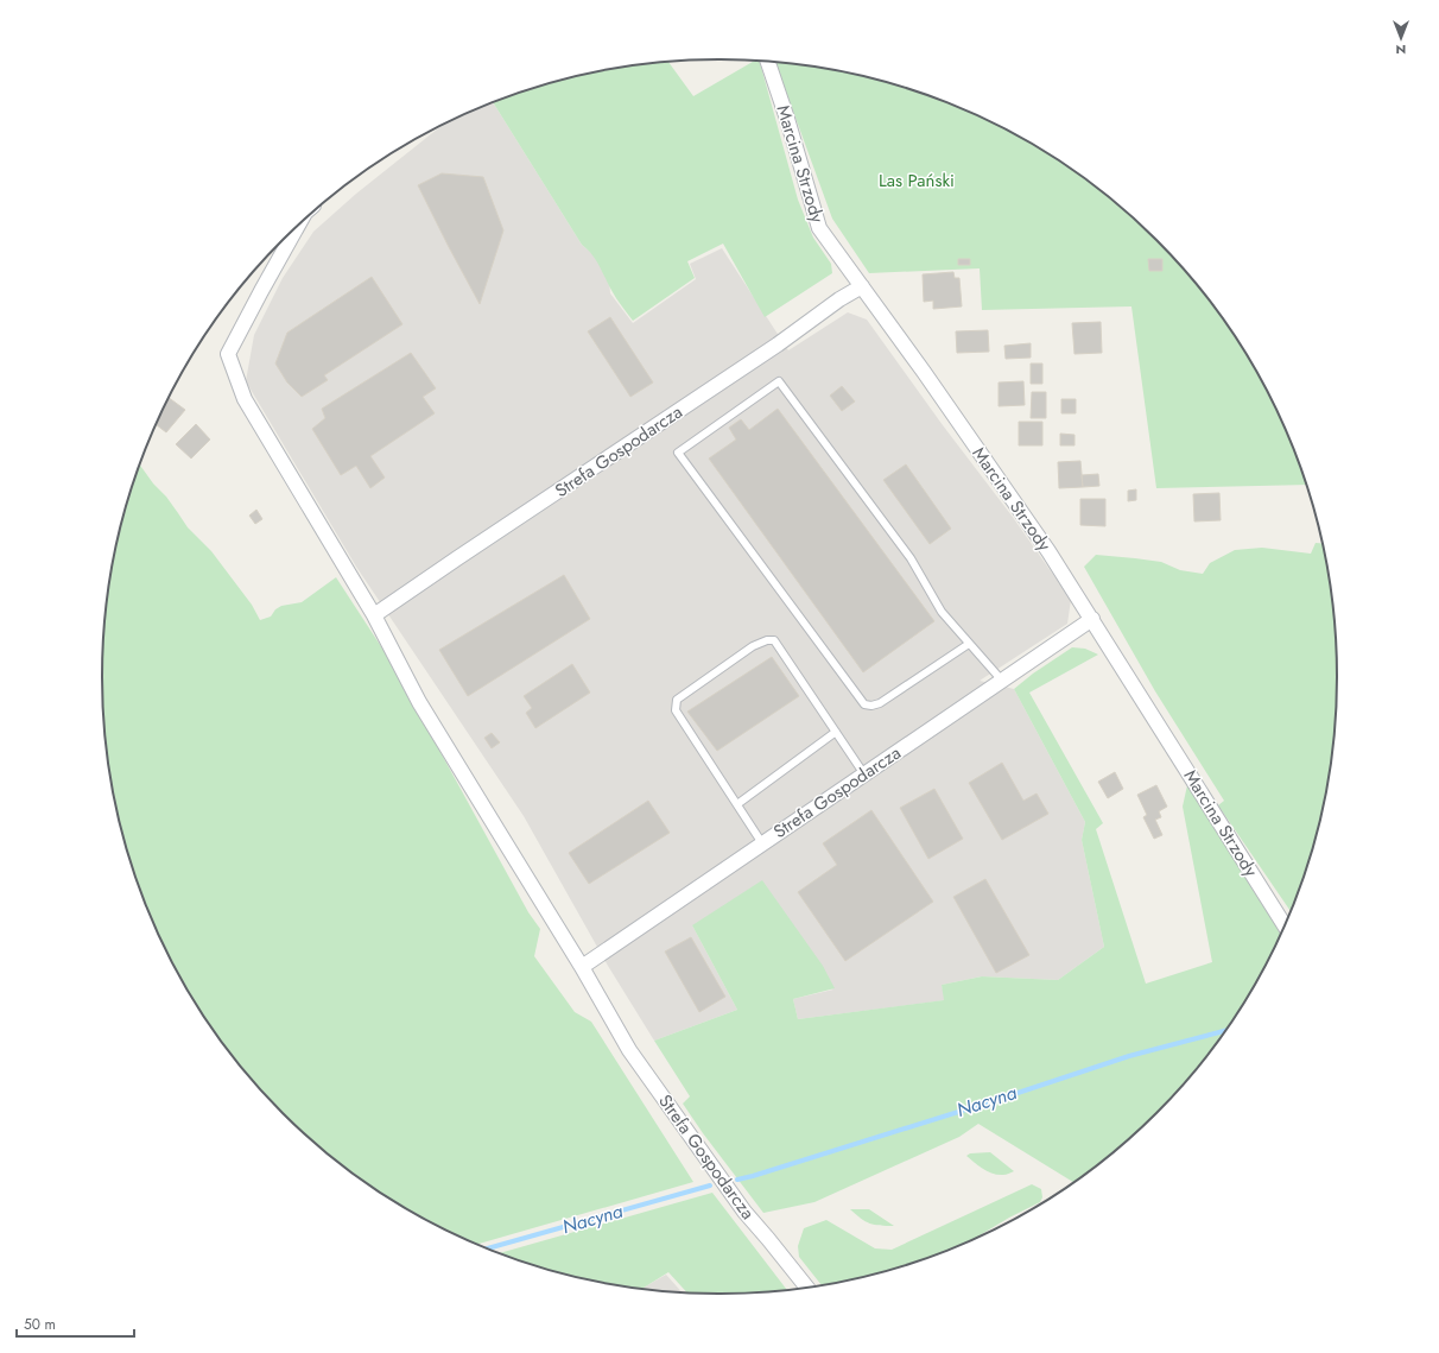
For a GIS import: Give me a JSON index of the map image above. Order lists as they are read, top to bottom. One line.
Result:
{"streets":{"street":["Marcina Strzody","Strefa Gospodarcza"]},"crossings":[["Marcina Strzody","Strefa Gospodarcza"]],"water":["Nacyna"],"parks":["Las Pański"],"scale_bar":"50 m","north":"bottom"}
